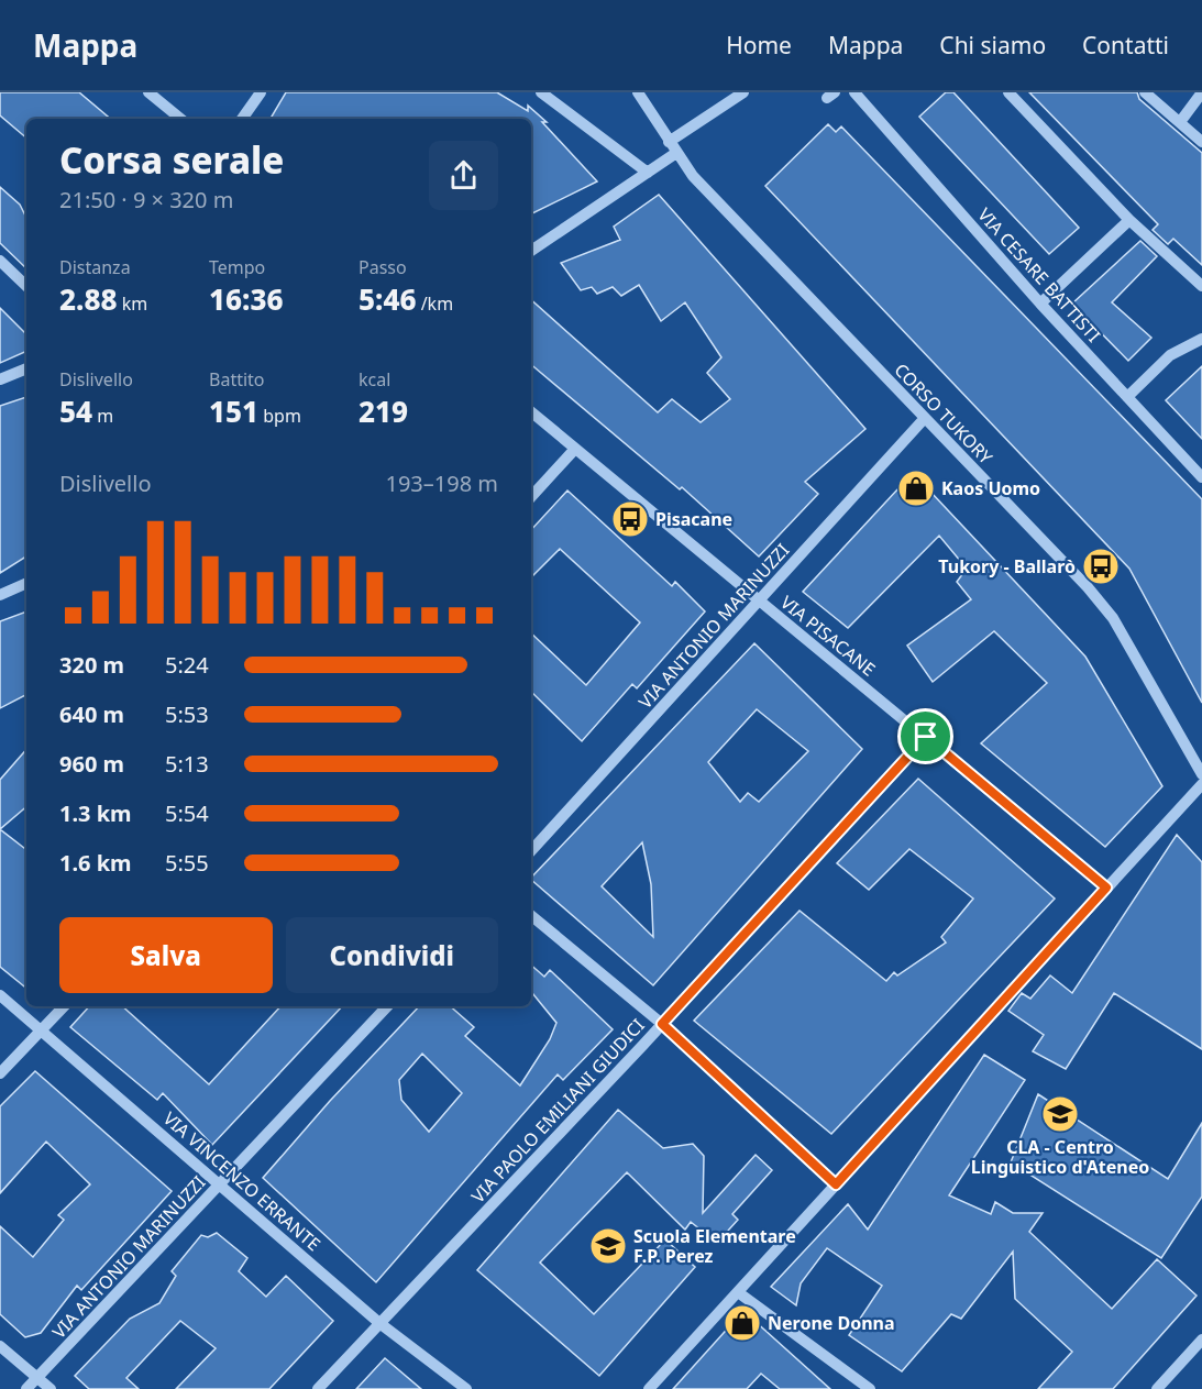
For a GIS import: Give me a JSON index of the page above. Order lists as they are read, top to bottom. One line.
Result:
{"streets":{"street":["VIA CESARE BATTISTI","CORSO TUKORY","VIA ANTONIO MARINUZZI","VIA PISACANE","VIA PAOLO EMILIANI GIUDICI","VIA VINCENZO ERRANTE"]},"crossings":[["CORSO TUKORY","VIA ANTONIO MARINUZZI"],["VIA ANTONIO MARINUZZI","VIA PISACANE"],["VIA ANTONIO MARINUZZI","VIA VINCENZO ERRANTE"],["VIA PISACANE","VIA PAOLO EMILIANI GIUDICI"],["VIA PAOLO EMILIANI GIUDICI","VIA VINCENZO ERRANTE"]],"places":{"shop":["Kaos Uomo","Nerone Donna"],"bus stop":["Pisacane","Tukory - Ballarò"],"school or university":["CLA - Centro Linguistico d'Ateneo","Scuola Elementare F.P. Perez"]},"page":{"header":"Mappa","nav":["Home","Mappa","Chi siamo","Contatti"],"heading":["Corsa serale","21:50 · 9 × 320 m"],"stats":[["Distanza","2.88 km"],["Tempo","16:36"],["Passo","5:46 /km"],["Dislivello","54 m"],["Battito","151 bpm"],["kcal","219"]],"chart":["Dislivello","193–198 m"],"list":[{"name":"320 m","note":"5:24"},{"name":"640 m","note":"5:53"},{"name":"960 m","note":"5:13"},{"name":"1.3 km","note":"5:54"},{"name":"1.6 km","note":"5:55"}],"buttons":["Salva","Condividi"]}}
